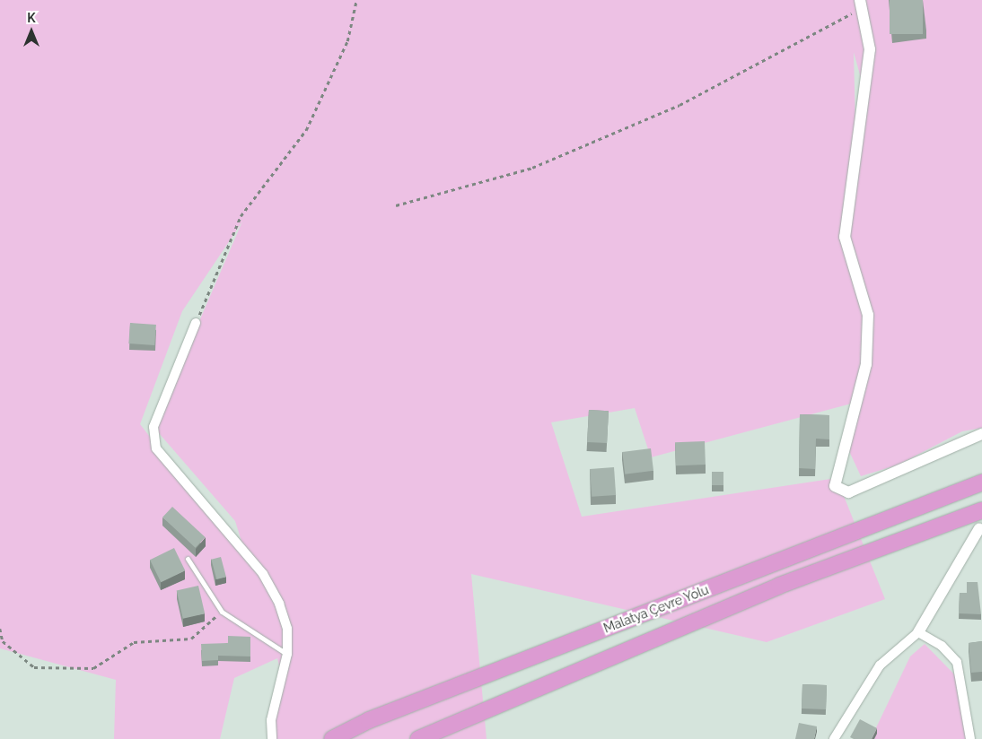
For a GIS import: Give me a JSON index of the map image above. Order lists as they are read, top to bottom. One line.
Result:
{"streets":{"highway":["Malatya Çevre Yolu"]},"north":"top"}
